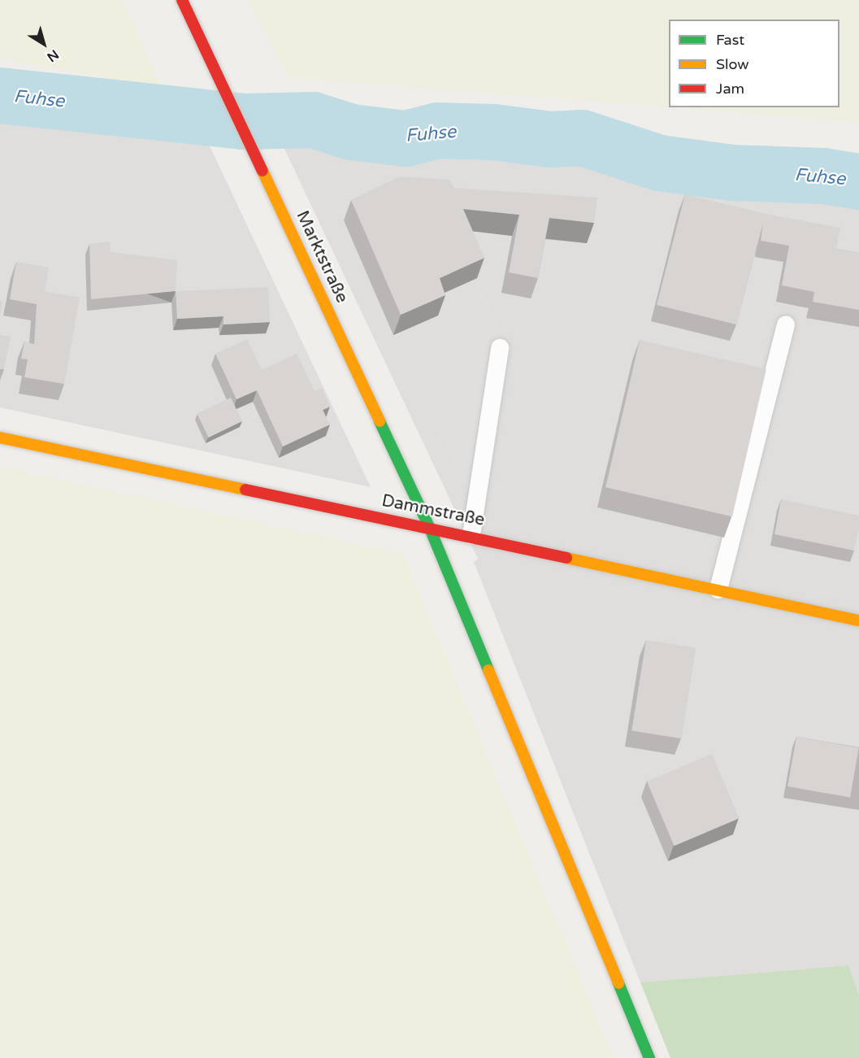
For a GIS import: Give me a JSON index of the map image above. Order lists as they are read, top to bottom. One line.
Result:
{"streets":{"main road":["Marktstraße","Dammstraße"]},"crossings":[["Marktstraße","Dammstraße"]],"water":["Fuhse"],"legend":["Fast","Slow","Jam"],"north":"bottom right"}
